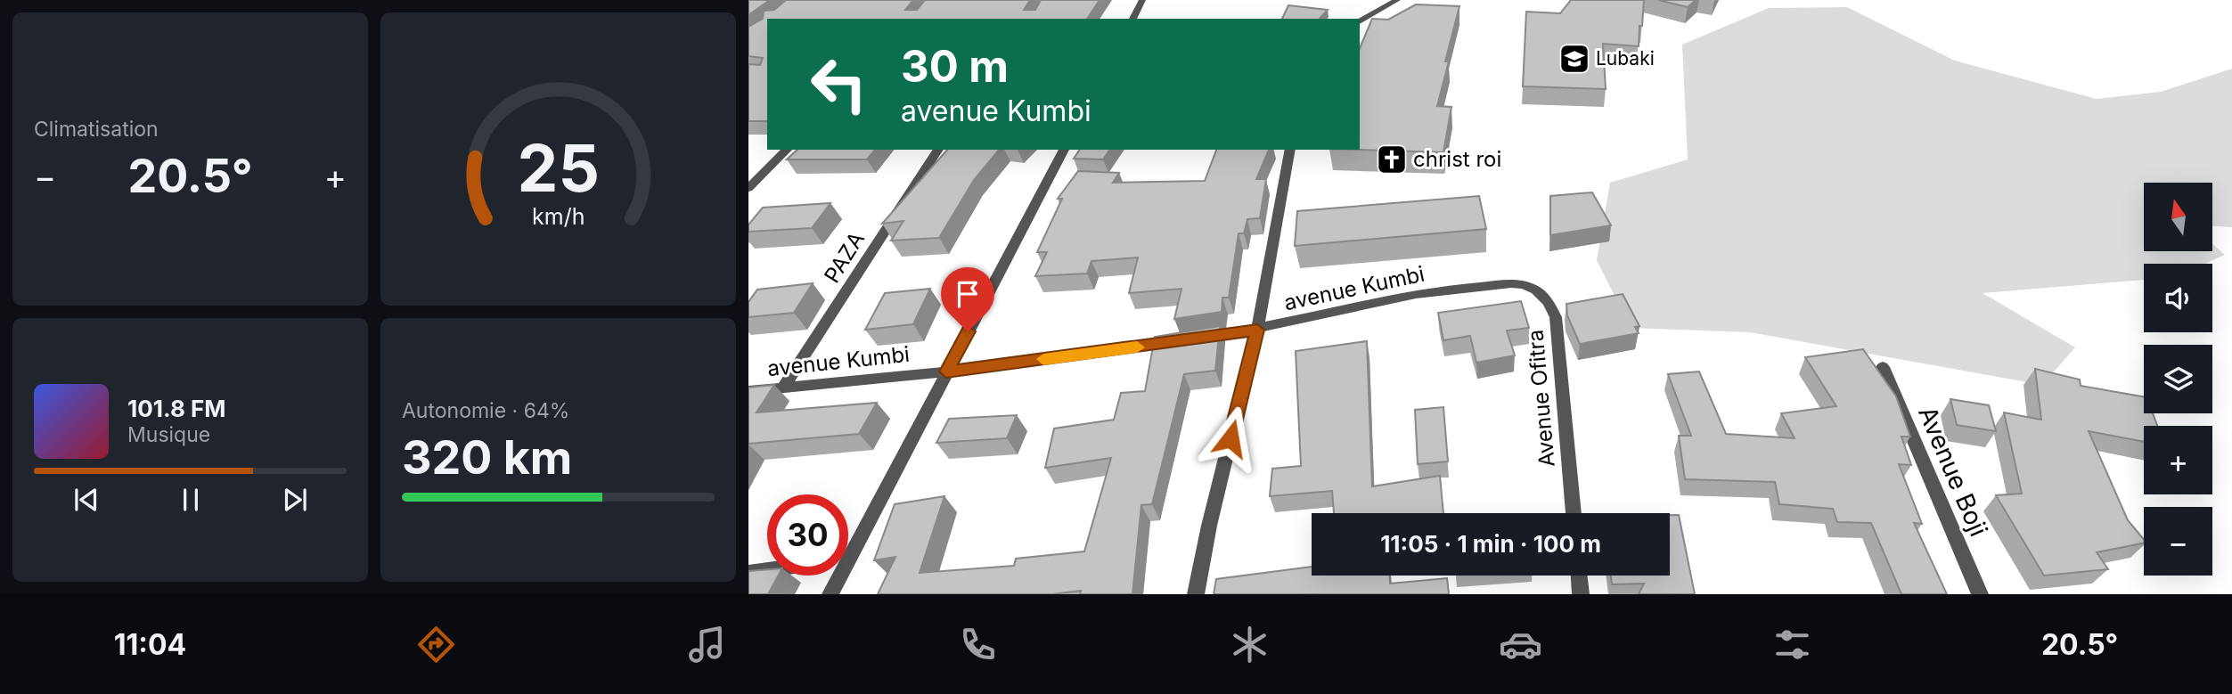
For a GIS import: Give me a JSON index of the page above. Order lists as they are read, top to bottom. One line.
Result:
{"streets":{"street":["PAZA","avenue Kumbi","Avenue Ofitra","Avenue Boji"]},"crossings":[["PAZA","avenue Kumbi"],["avenue Kumbi","Avenue Ofitra"]],"places":{"school or university":["Lubaki"],"church":["christ roi"]},"north":"top","page":{"tile":["Climatisation",["Autonomie · 64%","320 km"]],"turn":["30 m","avenue Kumbi"],"heat":["−","20.5°","+"],"map_buttons":["+","−"],"song":["101.8 FM","Musique"],"limit":"30","trip":"11:05 · 1 min · 100 m","tabs":["11:04","20.5°"],"gauge":["25","km/h"]}}
